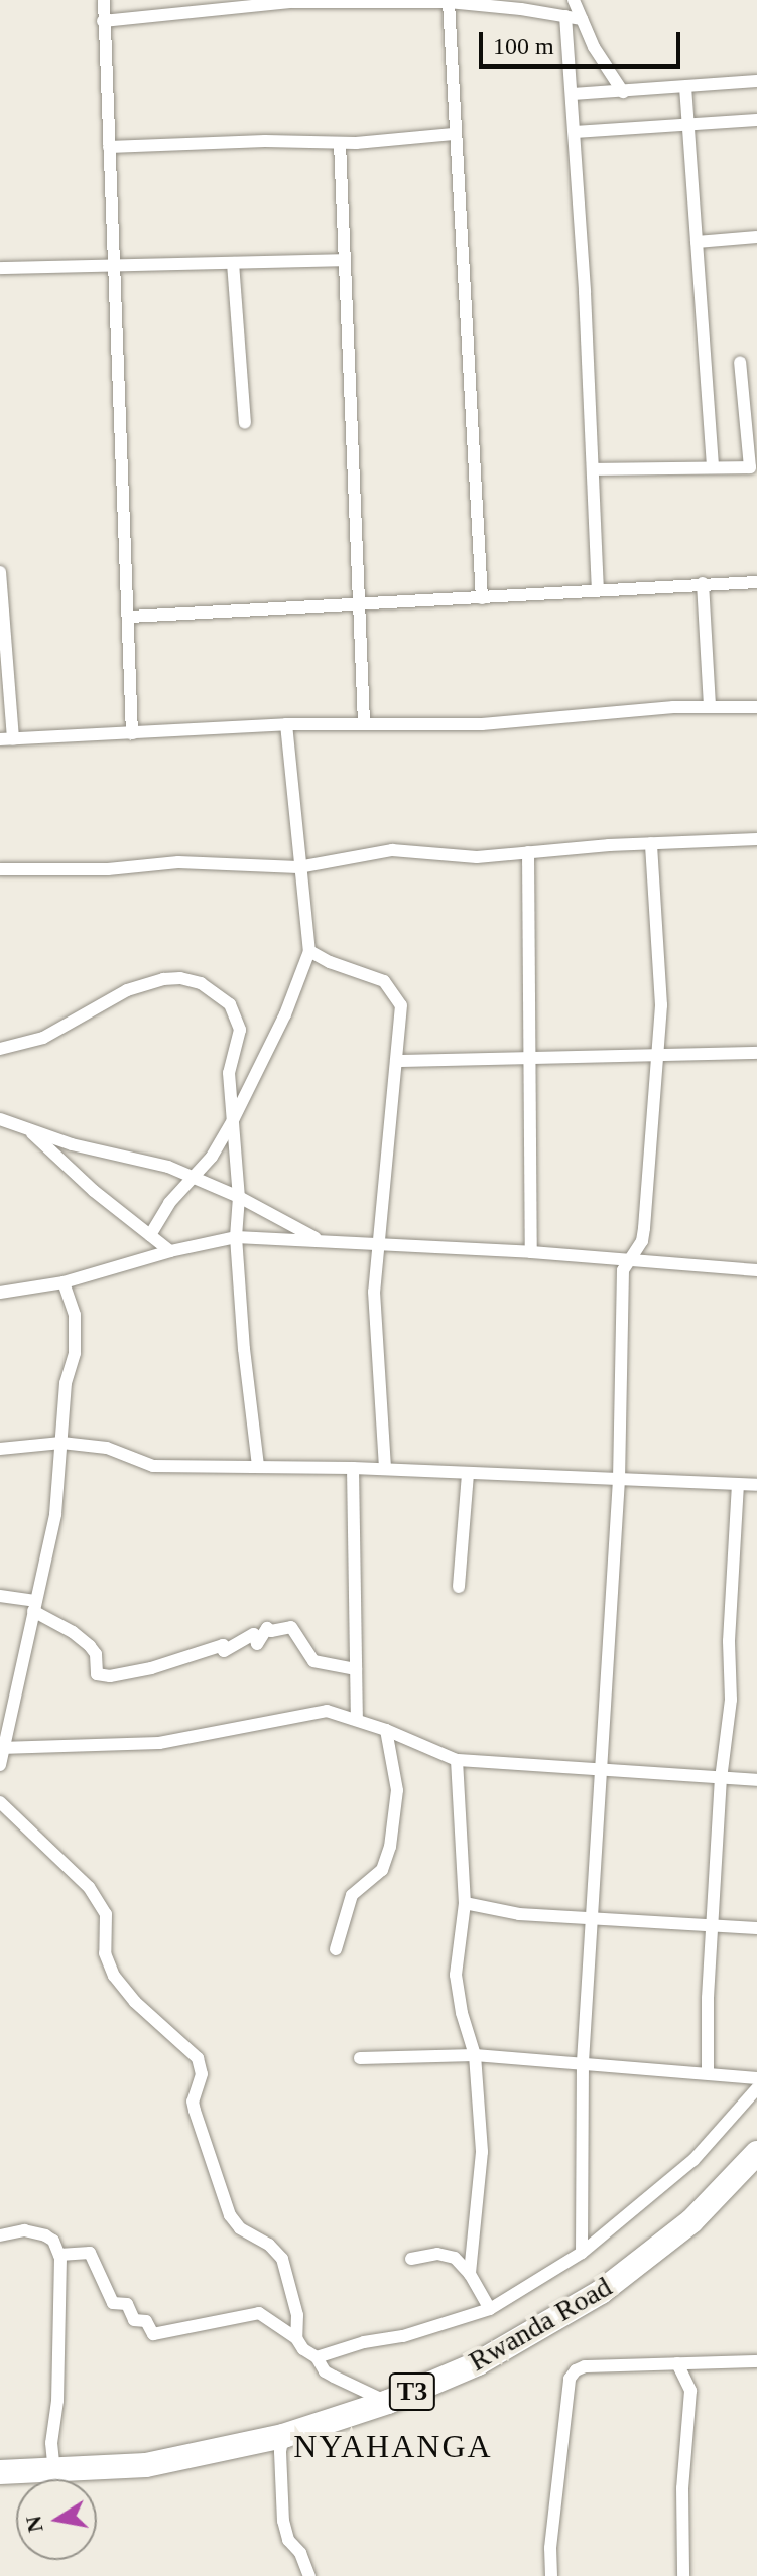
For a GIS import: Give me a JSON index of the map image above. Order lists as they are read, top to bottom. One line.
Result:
{"streets":{"highway":["Rwanda Road","T3"]},"districts":["NYAHANGA"],"scale_bar":"100 m","north":"left"}
